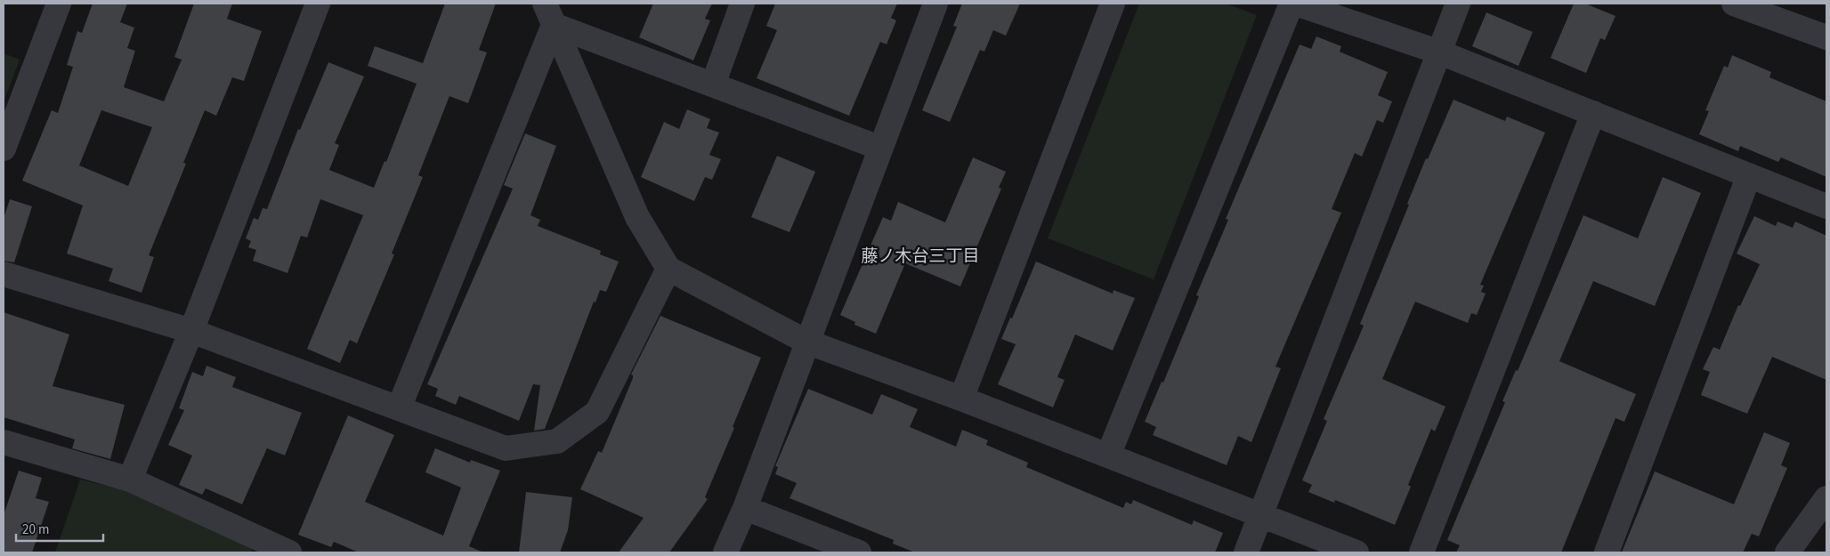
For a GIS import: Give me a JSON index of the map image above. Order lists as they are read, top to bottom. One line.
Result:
{"districts":["藤ノ木台三丁目"],"scale_bar":"20 m"}
